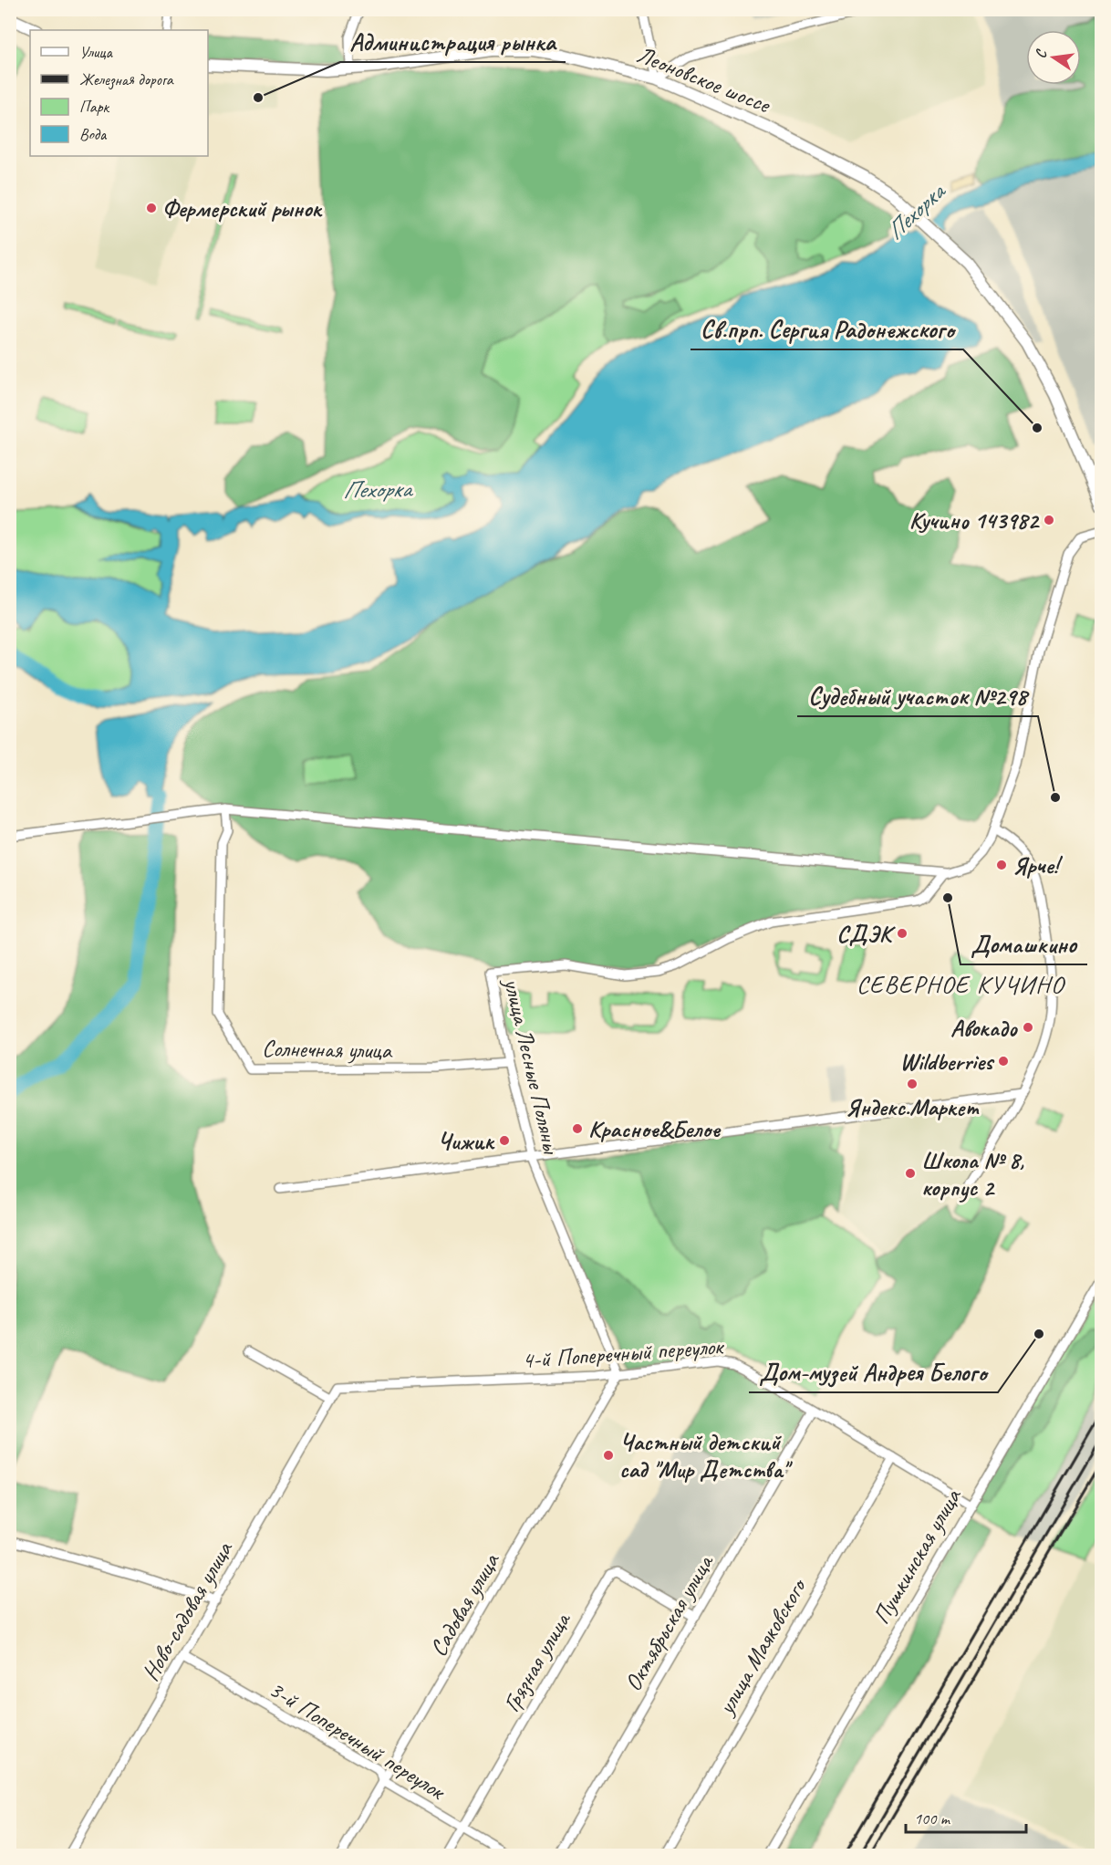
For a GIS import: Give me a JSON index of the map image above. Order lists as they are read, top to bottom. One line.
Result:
{"streets":{"main road":["Леоновское шоссе"],"street":["Солнечная улица","улица Лесные Поляны","4-й Поперечный переулок","Пушкинская улица","Садовая улица","Ново-садовая улица","Октябрьская улица","улица Маяковского","Грязная улица","3-й Поперечный переулок"]},"crossings":[["Солнечная улица","улица Лесные Поляны"],["улица Лесные Поляны","4-й Поперечный переулок"],["улица Лесные Поляны","Садовая улица"],["4-й Поперечный переулок","Пушкинская улица"],["4-й Поперечный переулок","Садовая улица"],["4-й Поперечный переулок","Ново-садовая улица"],["4-й Поперечный переулок","Октябрьская улица"],["4-й Поперечный переулок","улица Маяковского"],["Садовая улица","3-й Поперечный переулок"],["Ново-садовая улица","3-й Поперечный переулок"],["Октябрьская улица","Грязная улица"],["Грязная улица","3-й Поперечный переулок"]],"districts":["СЕВЕРНОЕ КУЧИНО"],"water":["Пехорка"],"places":["Администрация рынка","Фермерский рынок","Св.прп. Сергия Радонежского","Кучино 143982","Судебный участок №298","Ярче!","Домашкино","СДЭК","Авокадо","Wildberries","Яндекс.Маркет","Красное&Белое","Чижик","Школа № 8, корпус 2","Дом-музей Андрея Белого","Частный детский сад \"Мир Детства\""],"legend":["Улица","Железная дорога","Парк","Вода"],"scale_bar":"100 m","north":"left"}
